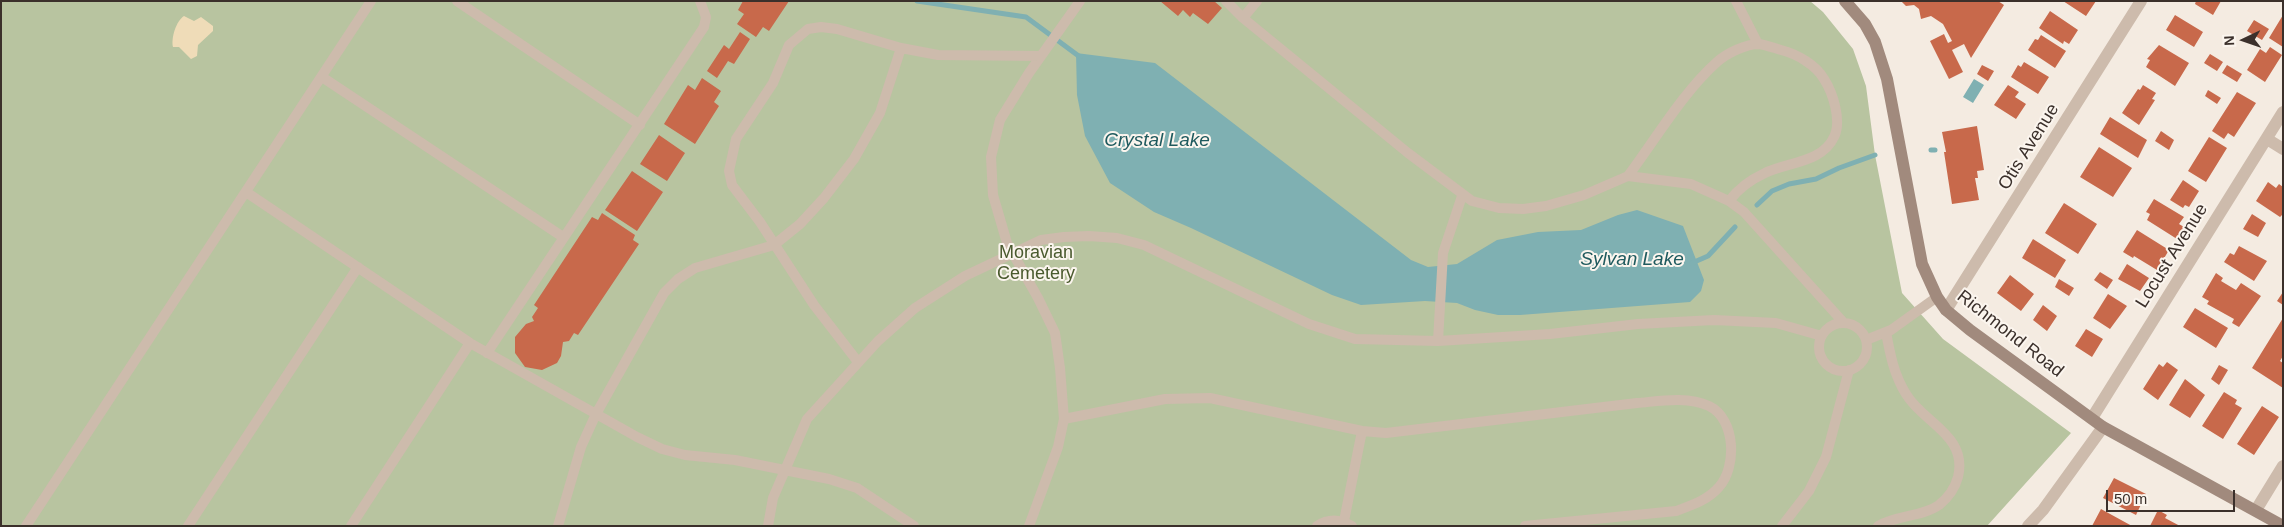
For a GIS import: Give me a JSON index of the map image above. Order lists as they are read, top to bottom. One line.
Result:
{"streets":{"main road":["Richmond Road"],"street":["Otis Avenue","Locust Avenue"]},"crossings":[["Otis Avenue","Richmond Road"],["Locust Avenue","Richmond Road"]],"water":["Crystal Lake","Sylvan Lake"],"parks":["Moravian Cemetery"],"scale_bar":"50 m","north":"left"}
